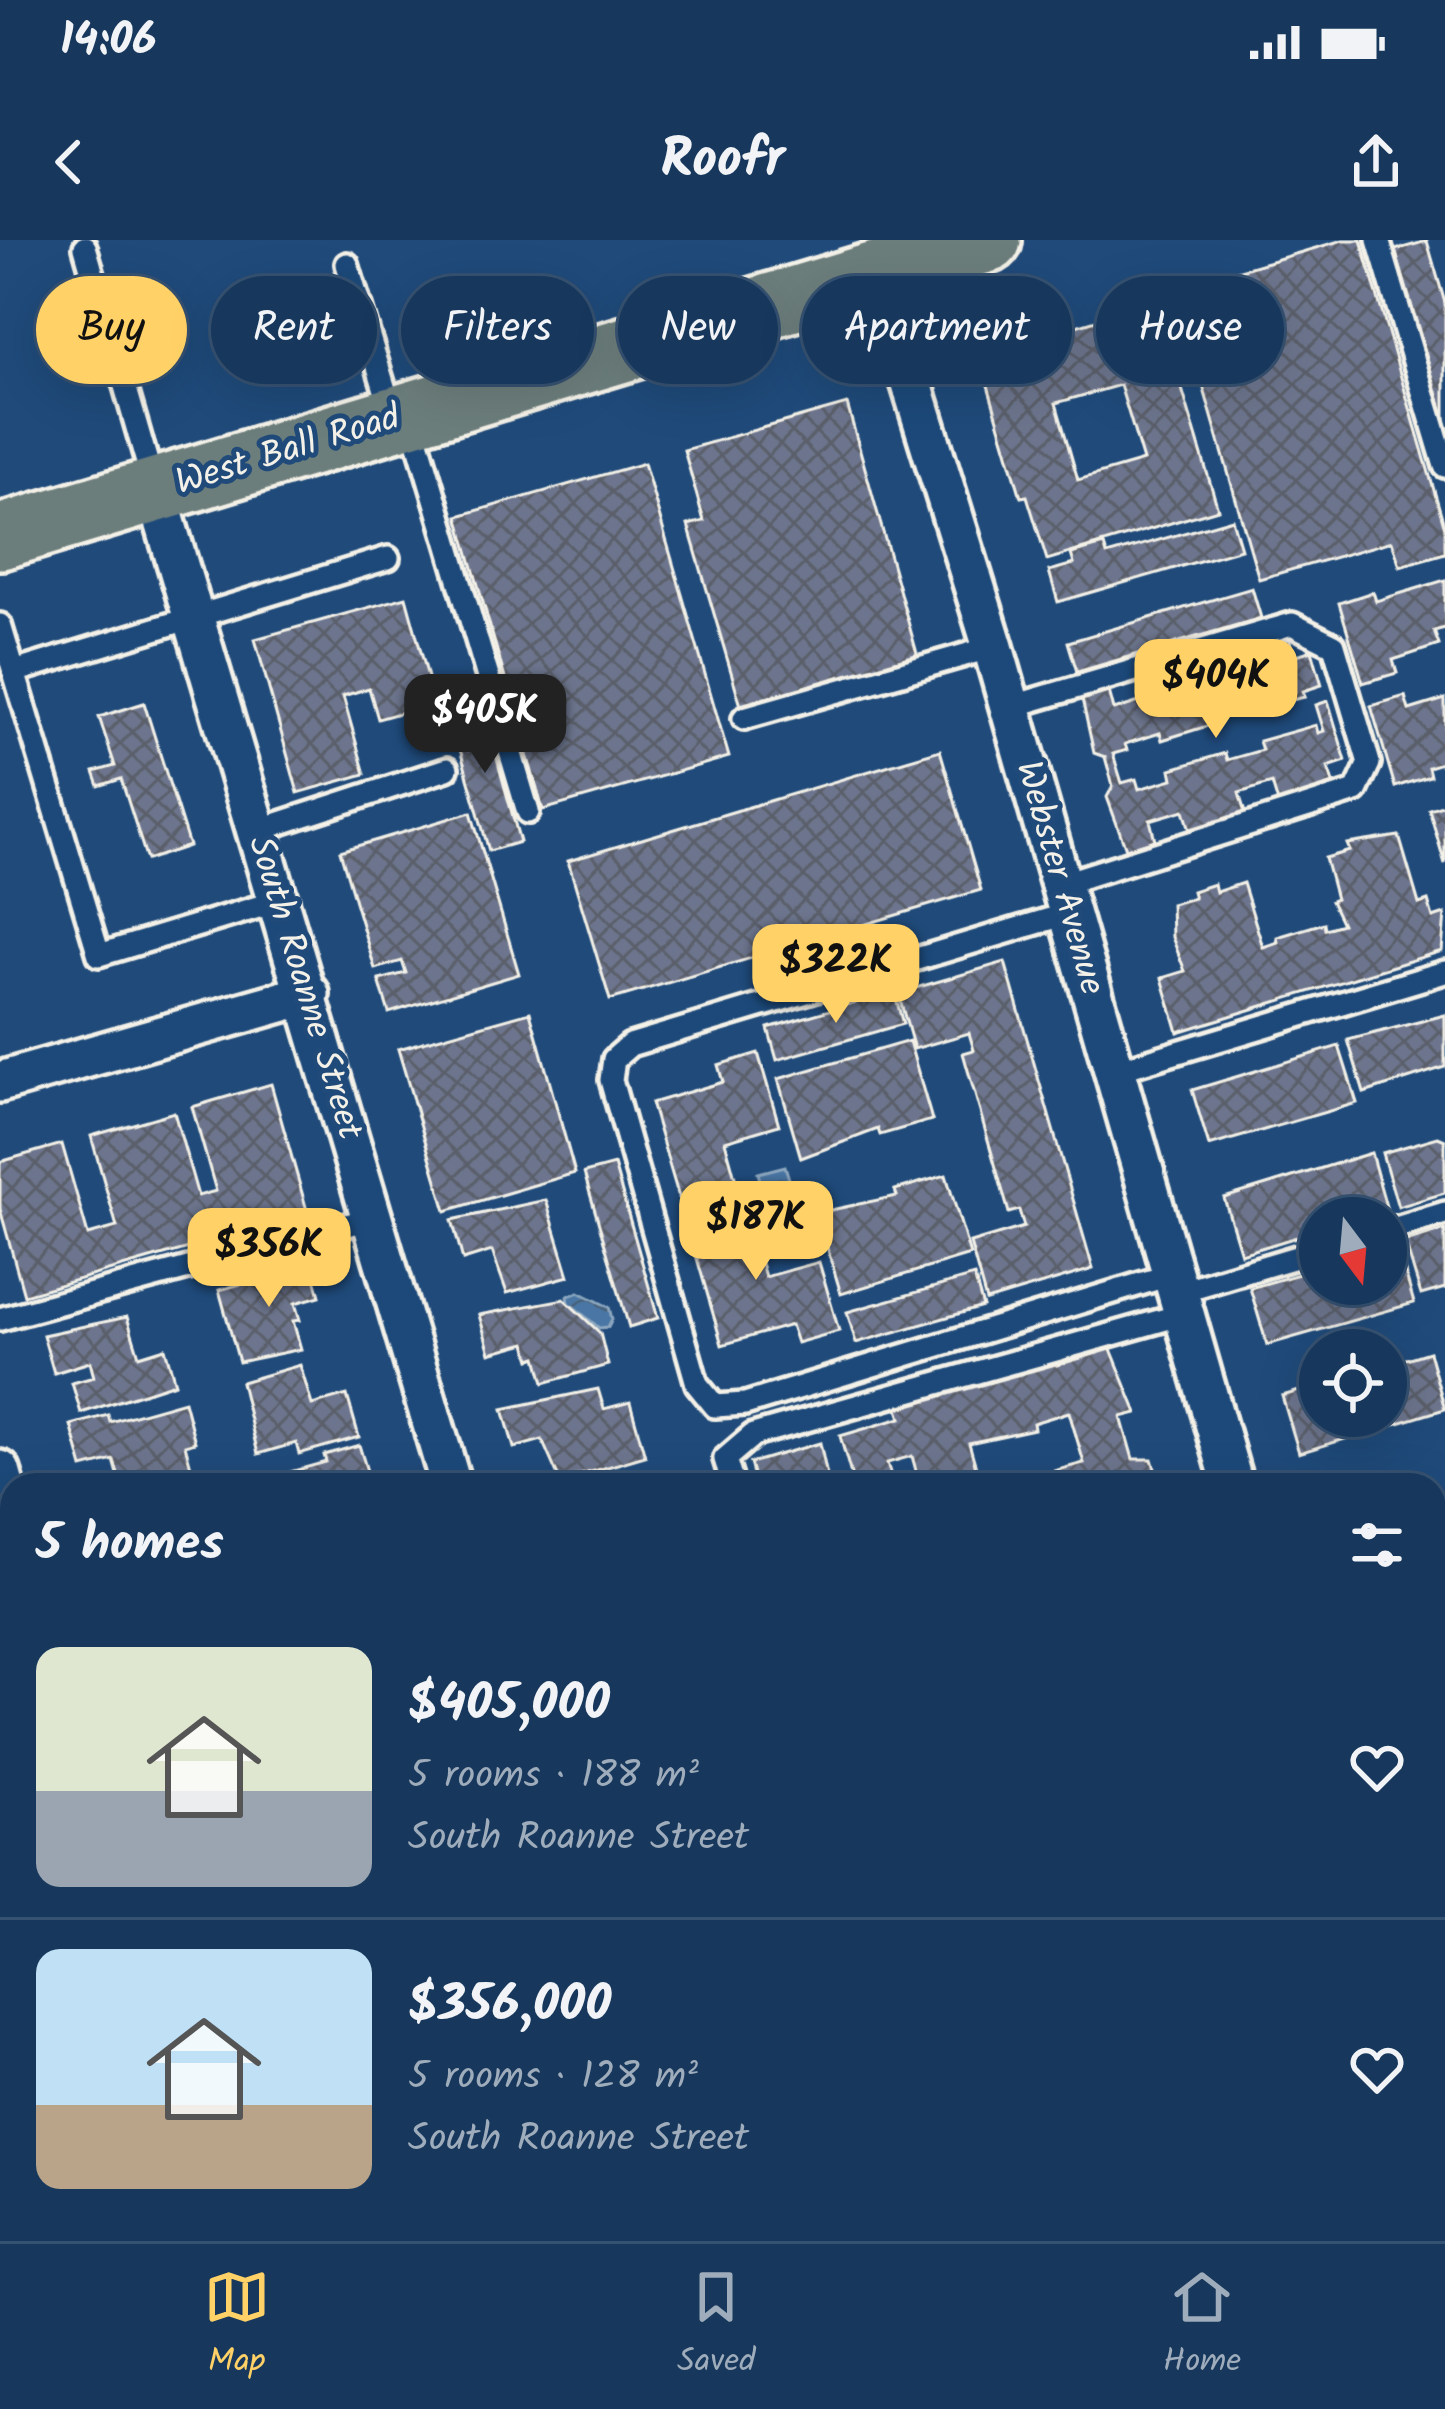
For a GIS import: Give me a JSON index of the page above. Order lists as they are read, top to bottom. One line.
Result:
{"streets":{"main road":["West Ball Road"],"street":["Webster Avenue","South Roanne Street"]},"crossings":[["West Ball Road","Webster Avenue"],["West Ball Road","South Roanne Street"]],"north":"bottom","page":{"status":"14:06","header":"Roofr","chip":["Buy","Rent","Filters","New","Apartment","House"],"price":["$404K","$405K","$322K","$187K","$356K"],"heading":"5 homes","list":[{"name":"$405,000","note":"5 rooms · 188 m² · South Roanne Street"},{"name":"$356,000","note":"5 rooms · 128 m² · South Roanne Street"}],"tabs":["Map","Saved","Home"]}}
